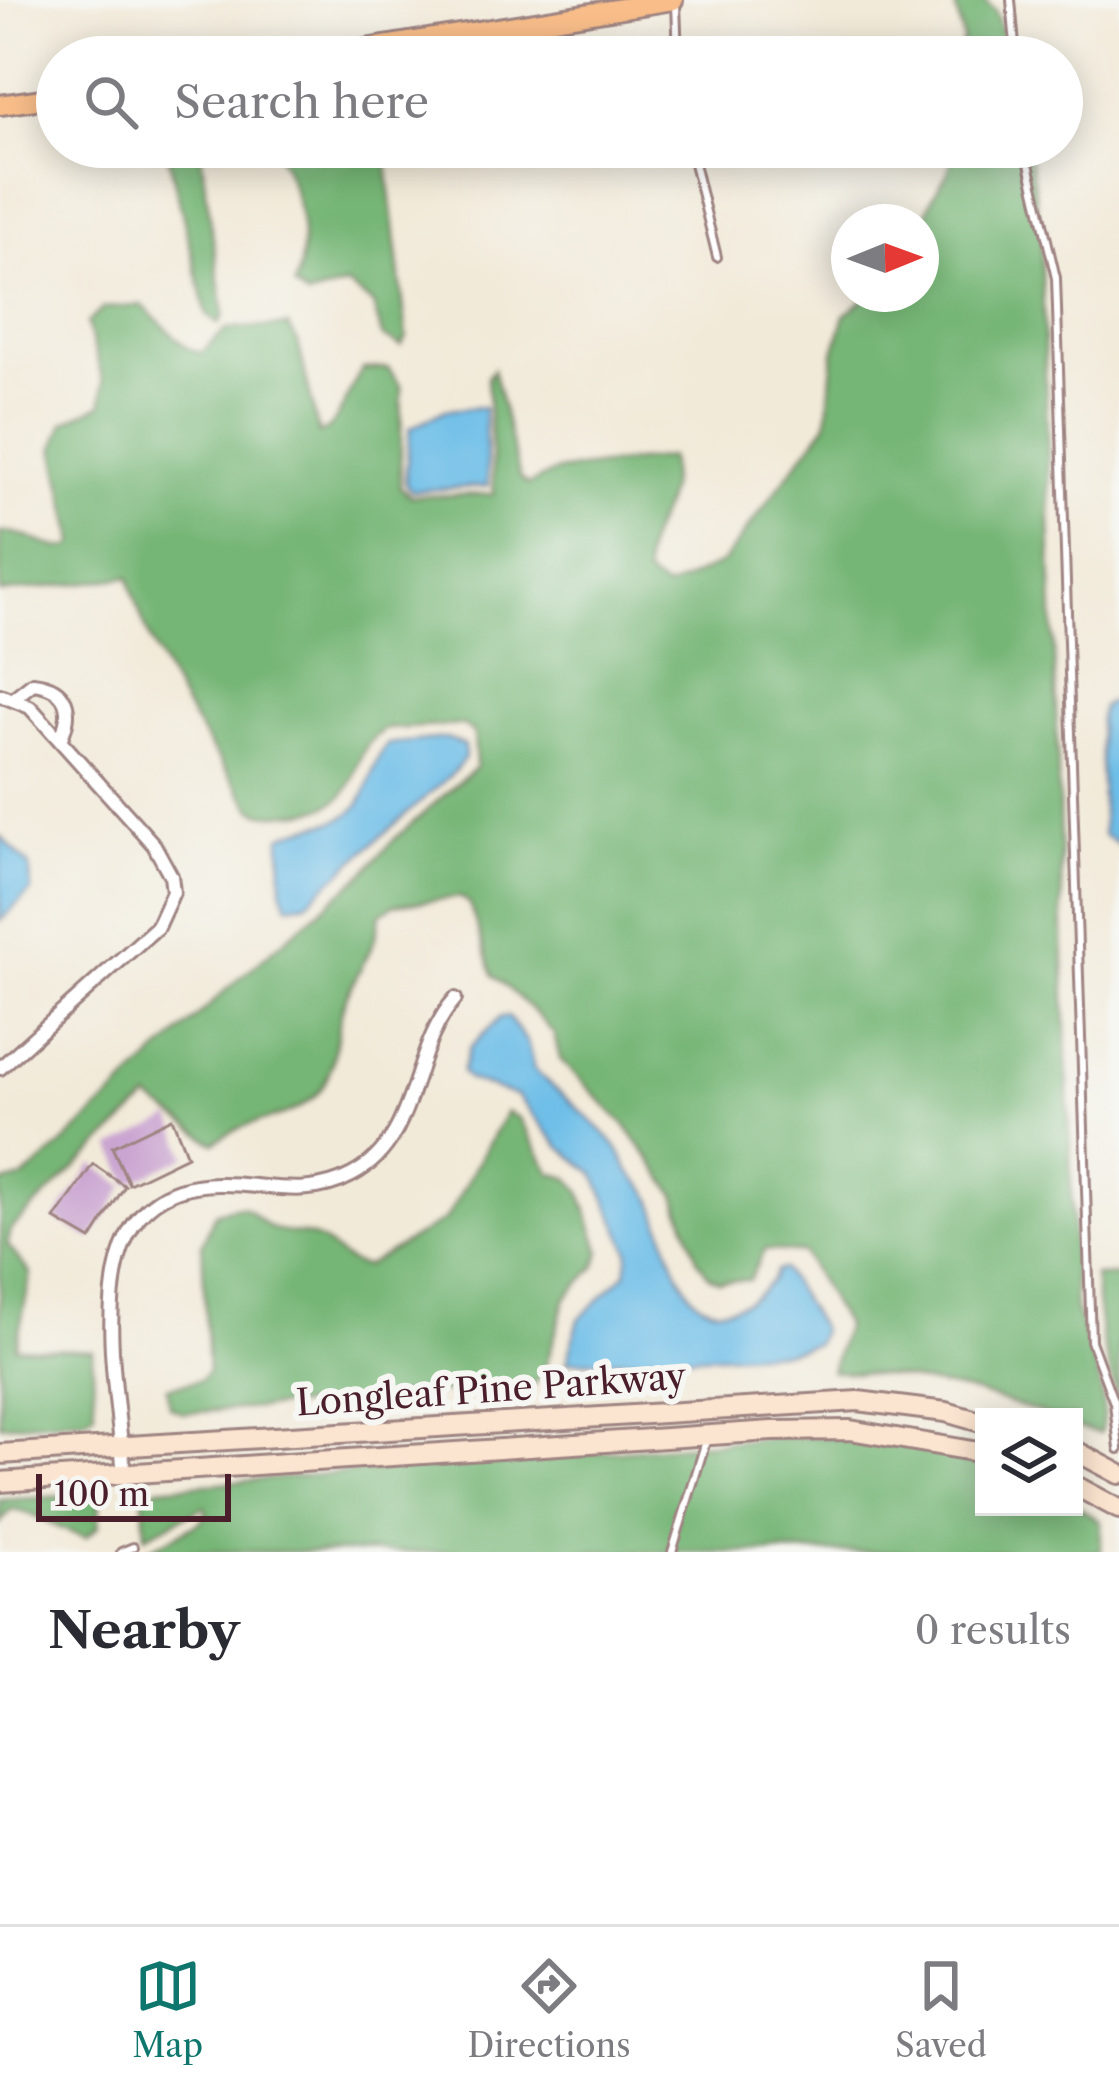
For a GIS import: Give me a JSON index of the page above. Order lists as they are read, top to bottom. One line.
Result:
{"streets":{"main road":["Longleaf Pine Parkway"]},"scale_bar":"100 m","north":"right","page":{"search":"Search here","scale":"100 m","heading":["Nearby","0 results"],"nav":["Map","Directions","Saved"]}}
